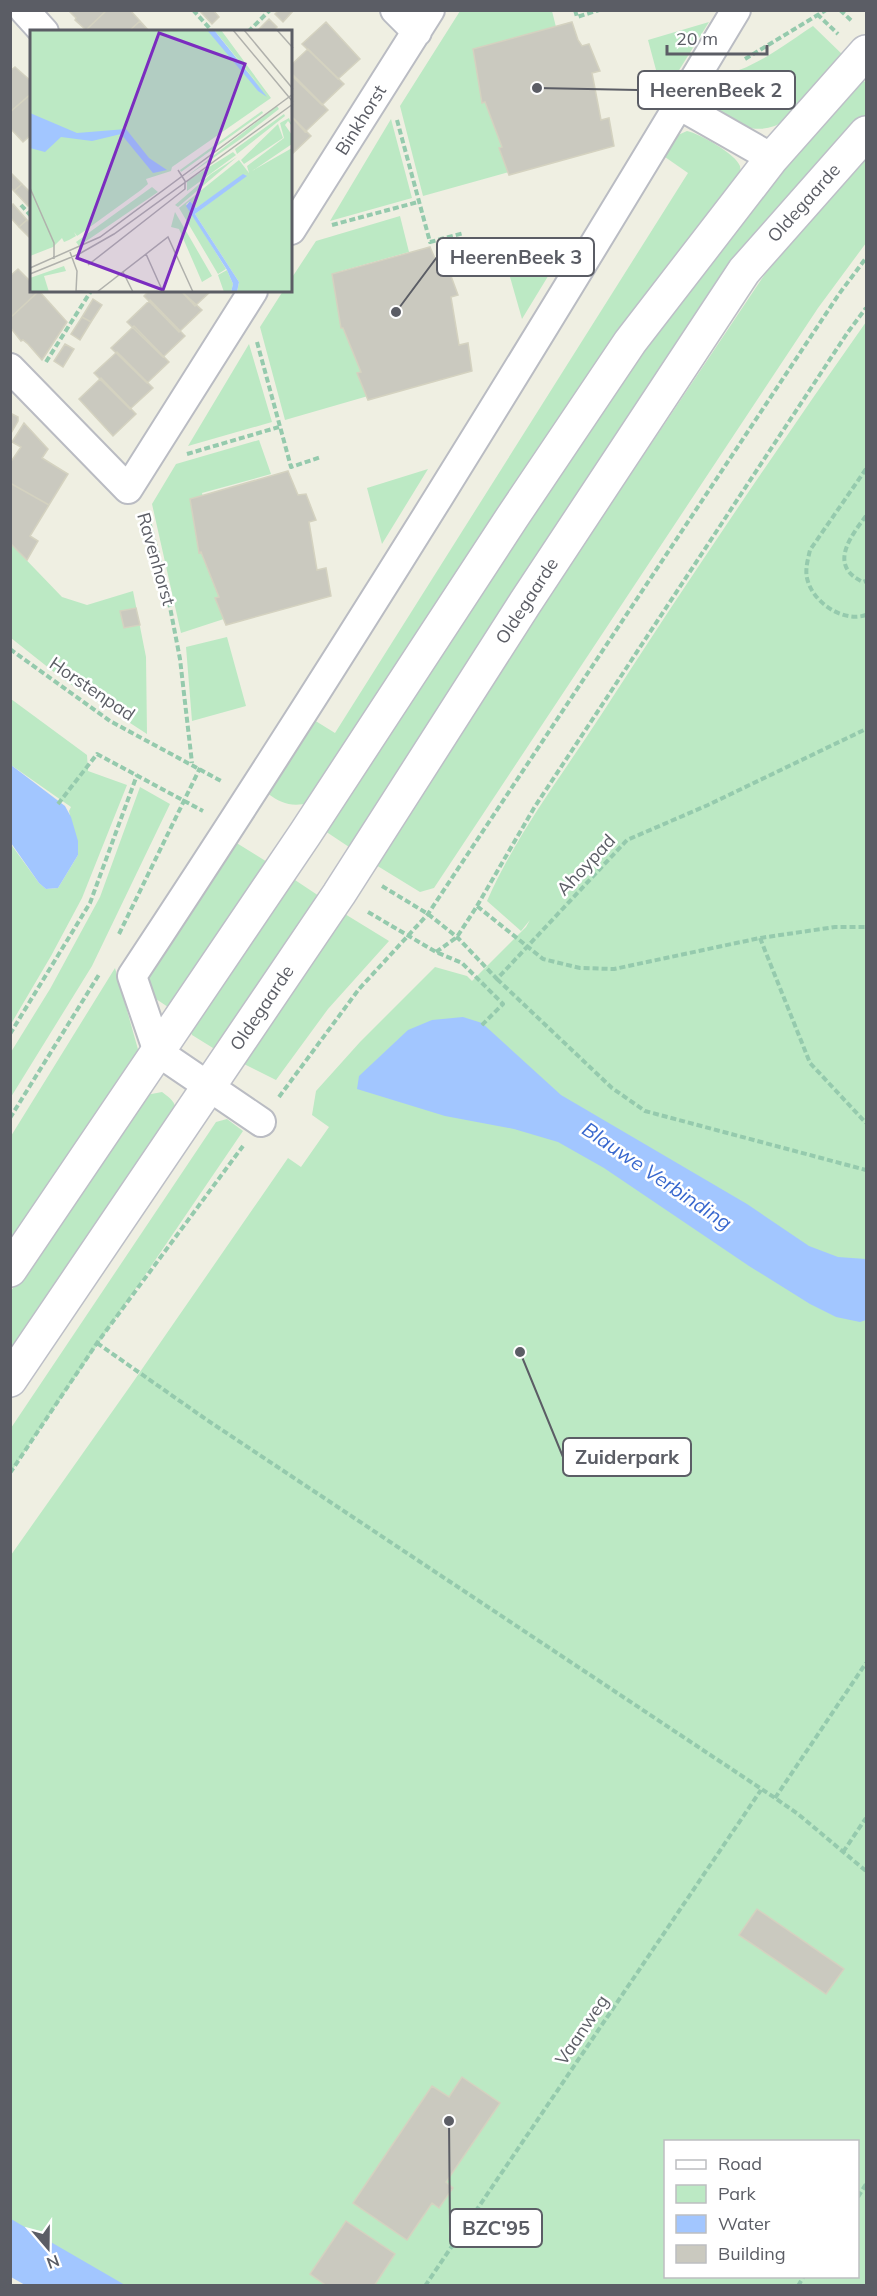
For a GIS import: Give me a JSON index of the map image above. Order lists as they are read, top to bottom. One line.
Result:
{"streets":{"main road":["Oldegaarde"],"street":["Binkhorst","Ravenhorst"],"path":["Horstenpad","Ahoypad","Vaanweg"]},"crossings":[["Ravenhorst","Horstenpad"]],"water":["Blauwe Verbinding"],"places":["HeerenBeek 2","HeerenBeek 3","Zuiderpark","BZC'95"],"legend":["Road","Park","Water","Building"],"scale_bar":"20 m","north":"bottom"}
